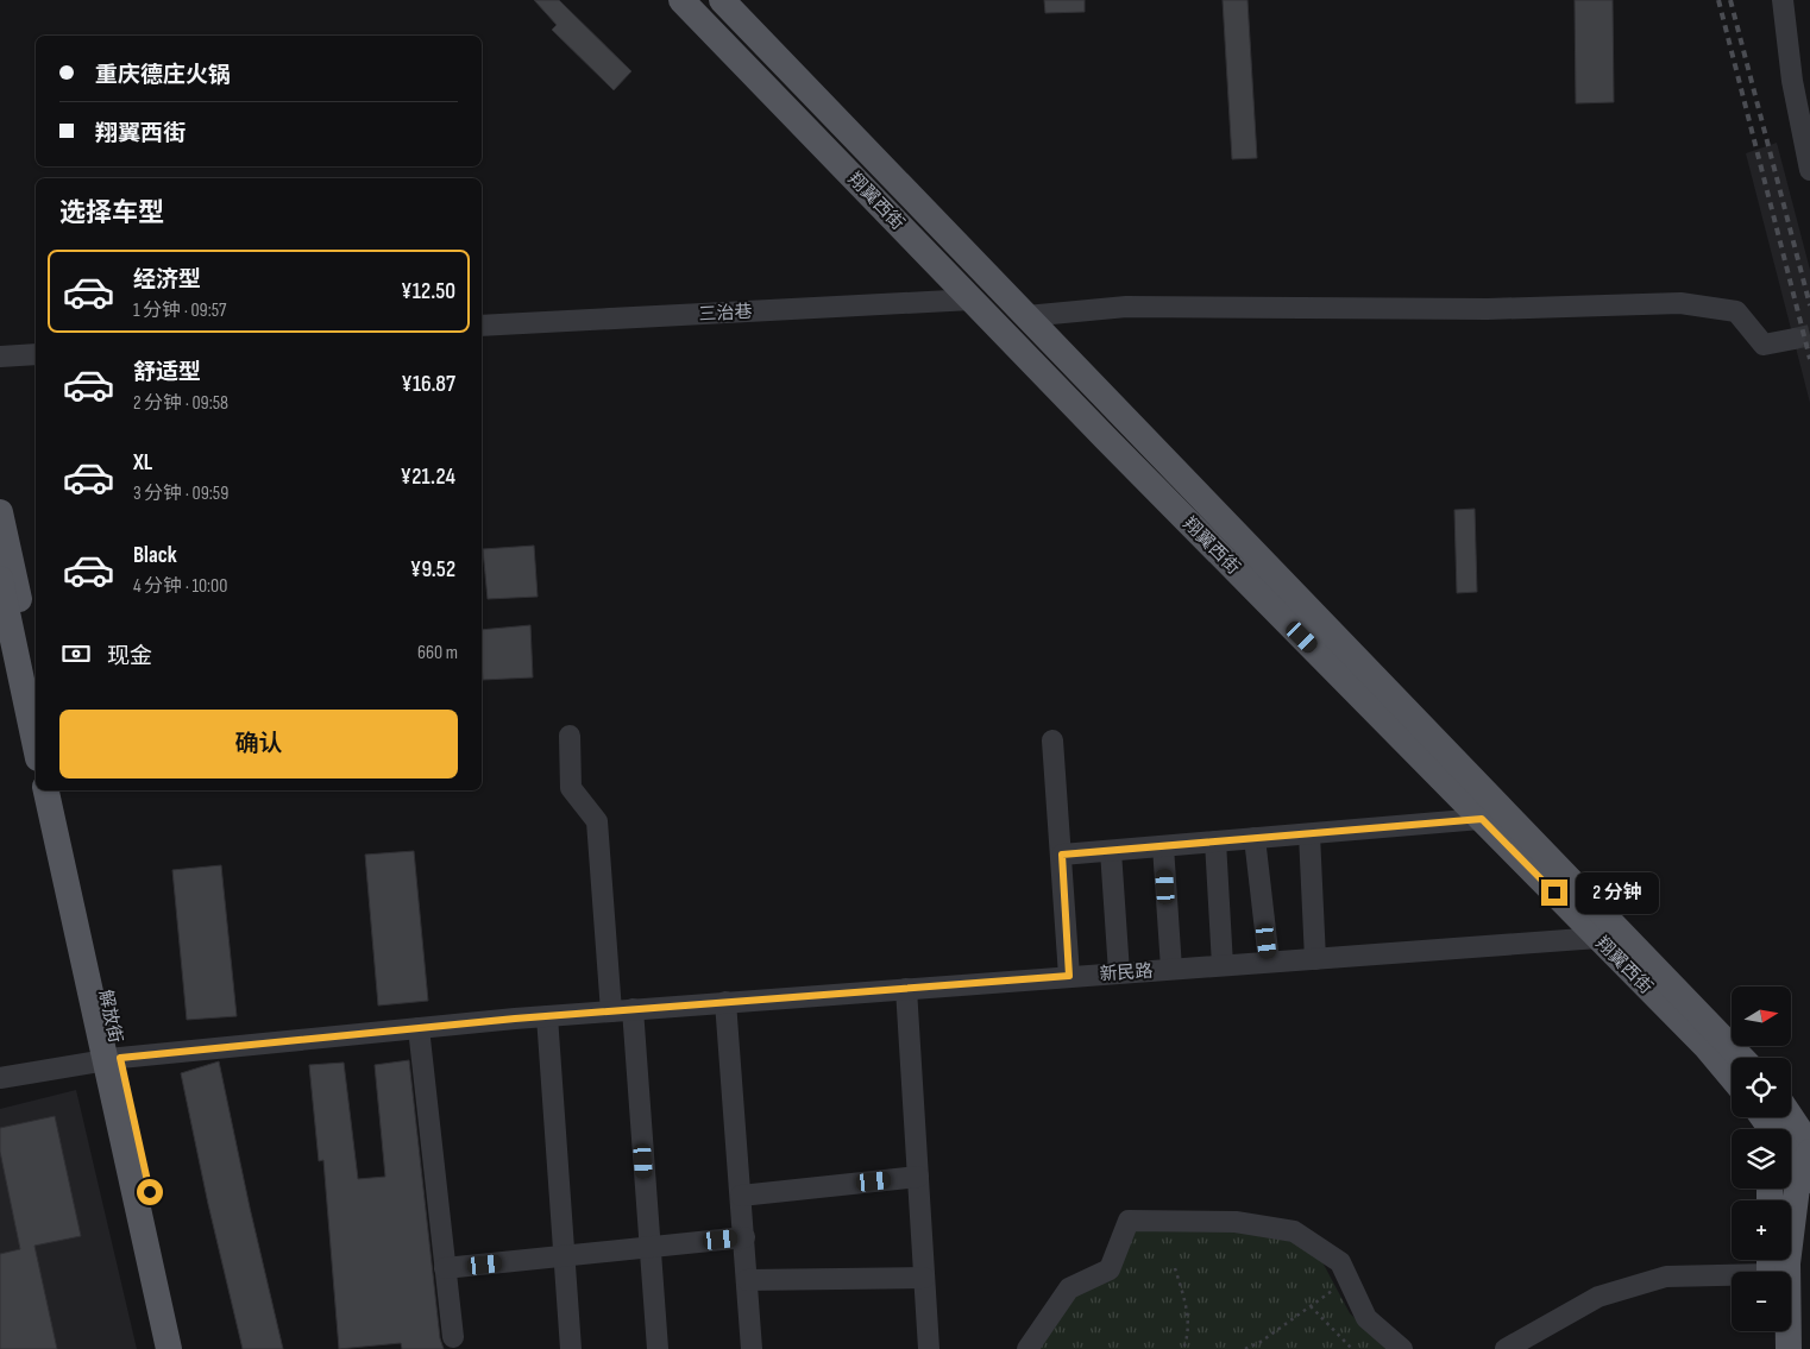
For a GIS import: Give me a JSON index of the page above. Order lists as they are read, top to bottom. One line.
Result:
{"streets":{"main road":["翔翼西街","解放街"],"street":["三治巷","新民路"]},"crossings":[["翔翼西街","三治巷"],["翔翼西街","新民路"],["新民路","解放街"]],"north":"right","page":{"banner":["重庆德庄火锅","翔翼西街"],"heading":"选择车型","list":[{"name":"经济型","note":"1 分钟 · 09:57","value":"¥12.50"},{"name":"舒适型","note":"2 分钟 · 09:58","value":"¥16.87"},{"name":"XL","note":"3 分钟 · 09:59","value":"¥21.24"},{"name":"Black","note":"4 分钟 · 10:00","value":"¥9.52"}],"pay":["现金","660 m"],"buttons":"确认","bubble":"2 分钟","map_buttons":["+","−"]}}
